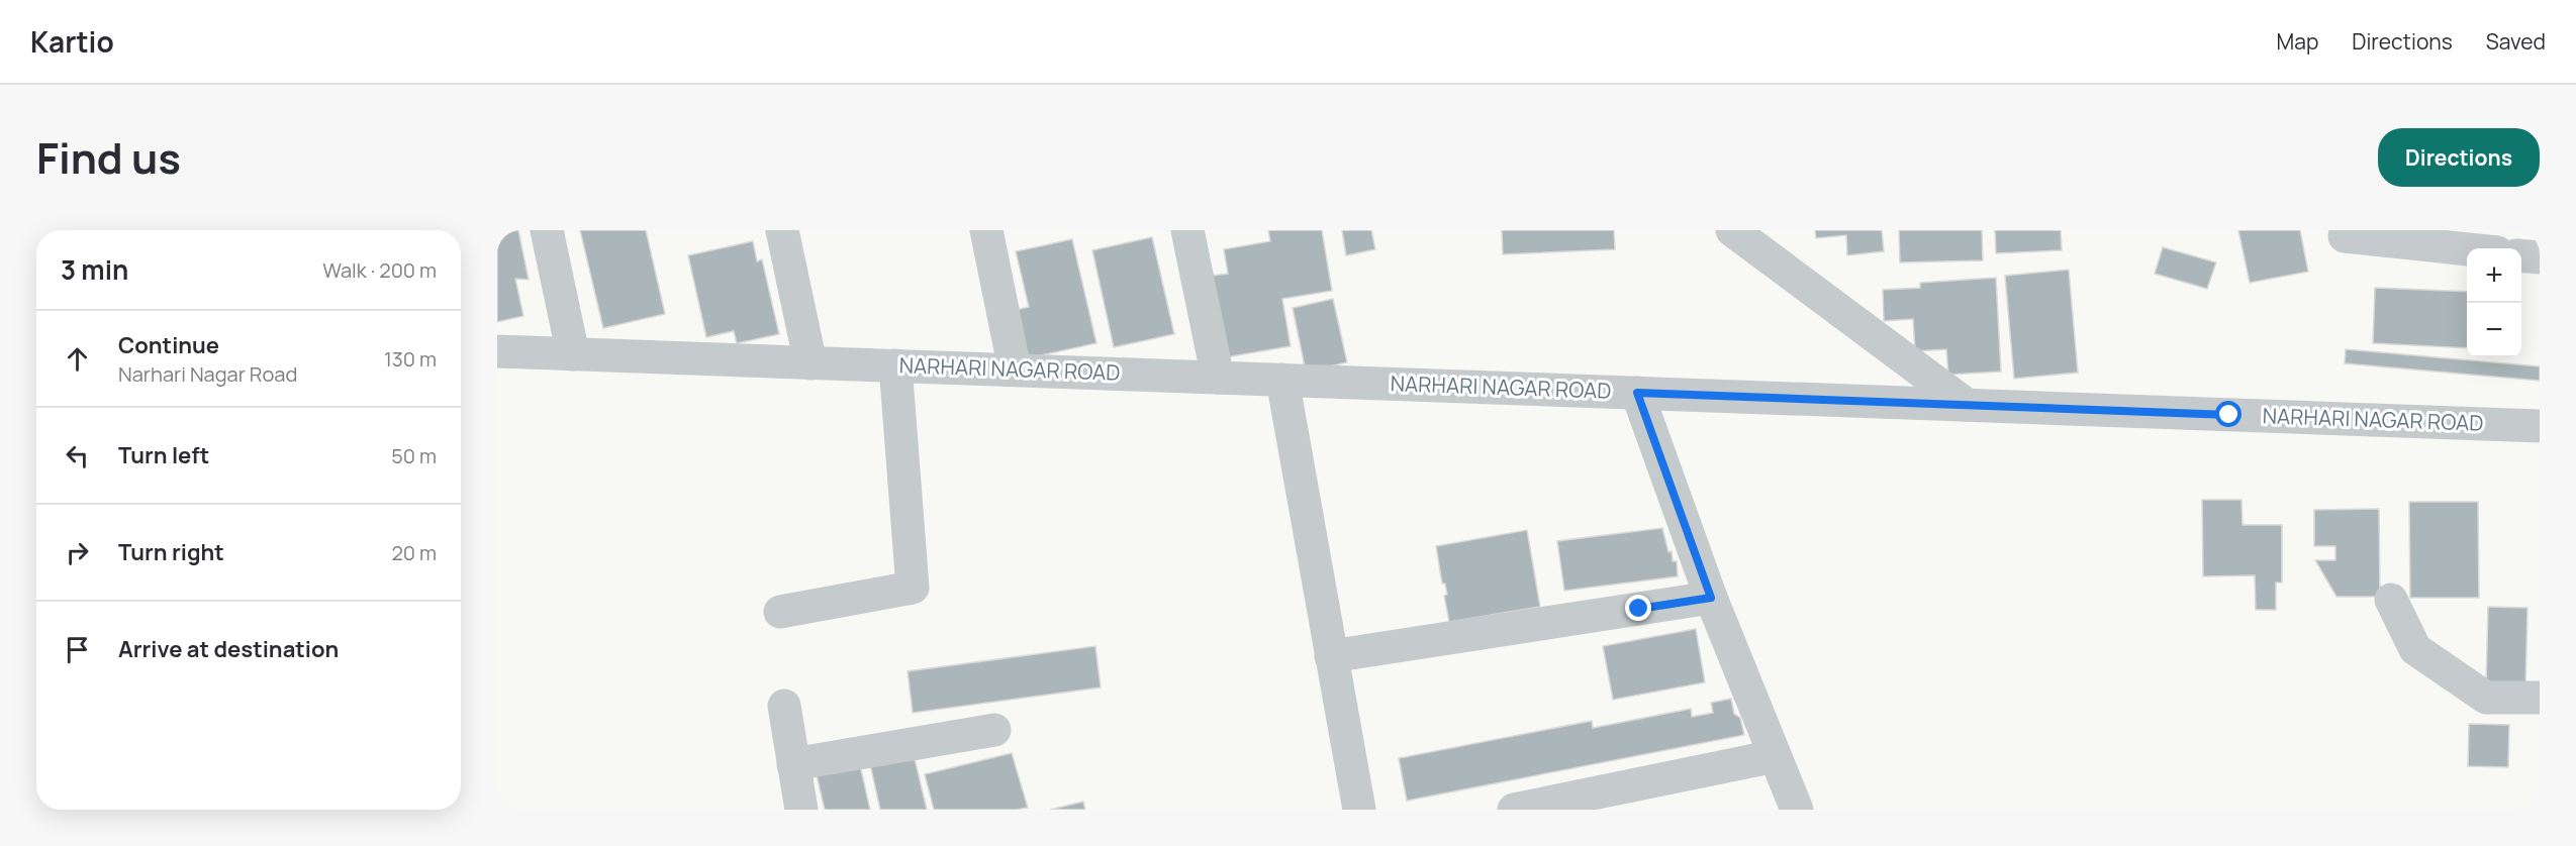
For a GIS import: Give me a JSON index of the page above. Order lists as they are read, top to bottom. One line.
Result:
{"streets":{"street":["NARHARI NAGAR ROAD"]},"page":{"header":"Kartio","nav":["Map","Directions","Saved"],"title":"Find us","buttons":"Directions","heading":["3 min","Walk · 200 m"],"map_buttons":["+","−"],"list":[["Continue","Narhari Nagar Road","130 m"],["Turn left","50 m"],["Turn right","20 m"],"Arrive at destination"]}}
